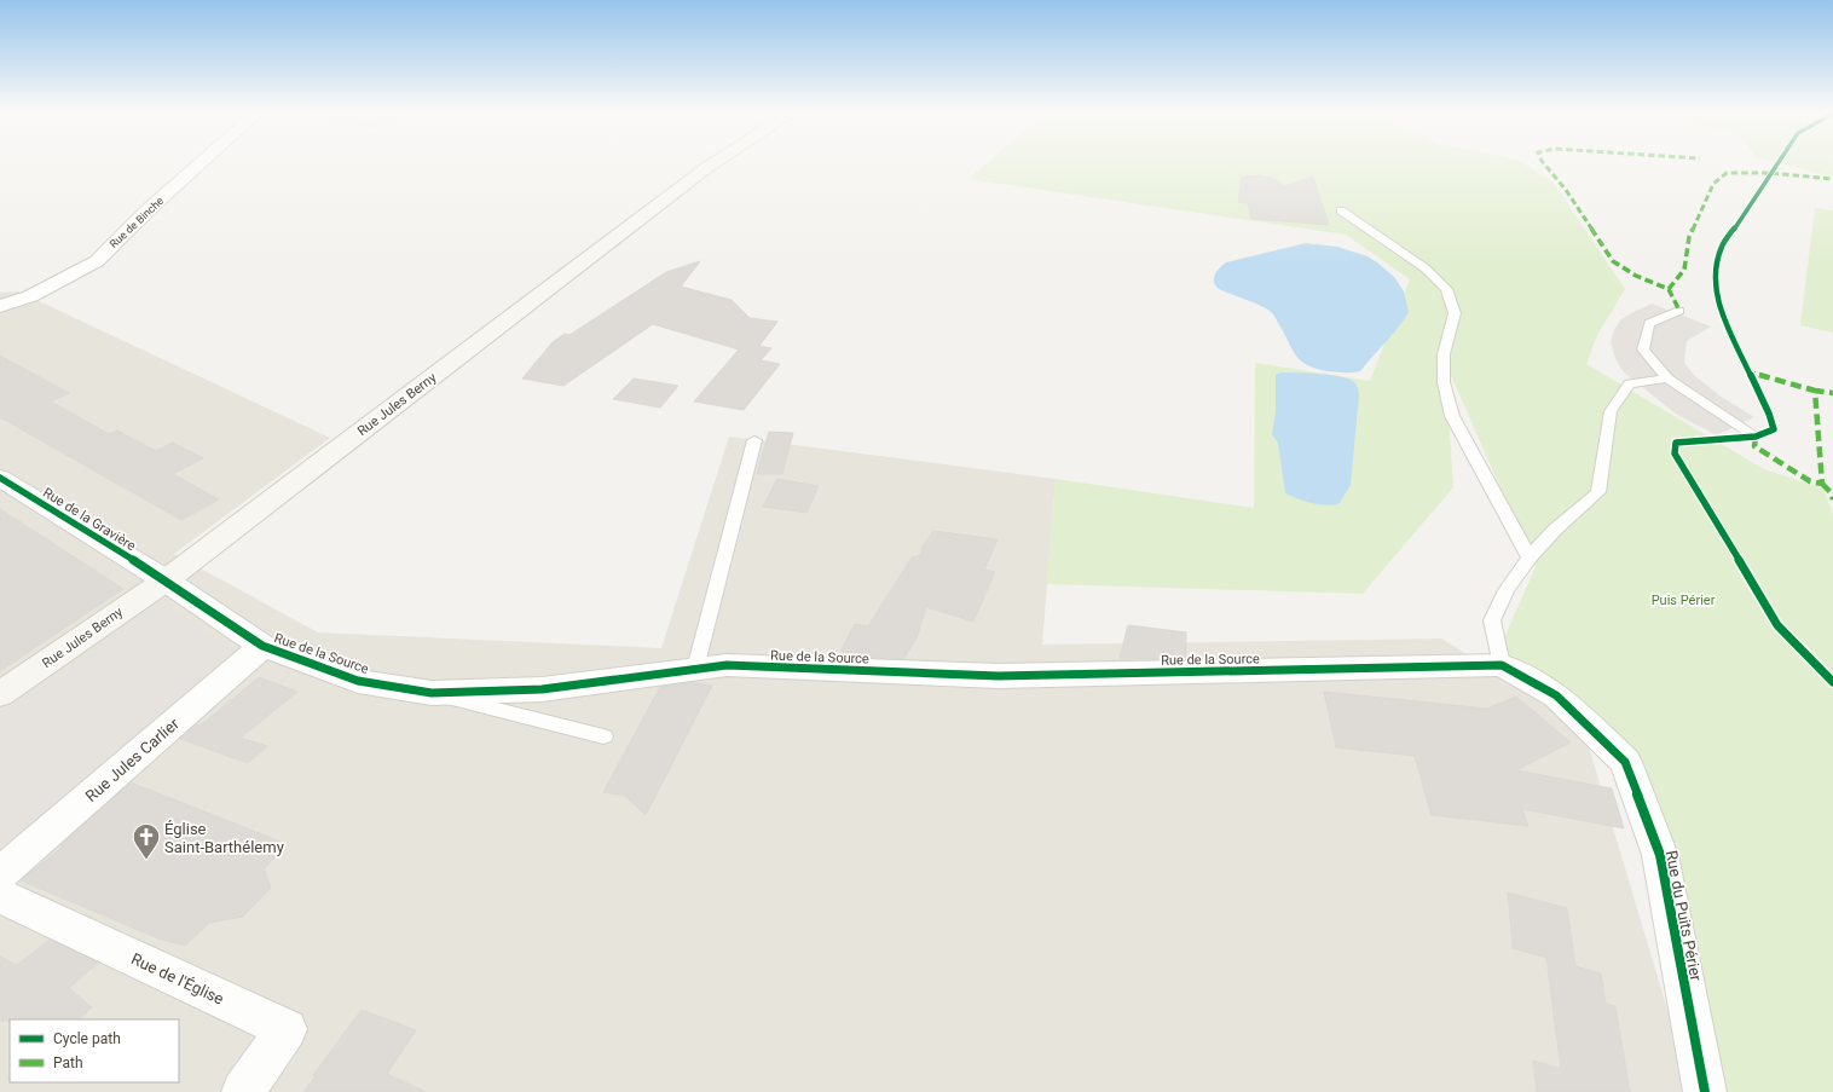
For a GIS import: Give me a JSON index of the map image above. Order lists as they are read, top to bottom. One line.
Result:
{"streets":{"main road":["Rue Jules Berny"],"street":["Rue de Binche","Rue de la Gravière","Rue de la Source","Rue Jules Carlier","Rue du Puits Périer","Rue de l'Église"]},"crossings":[["Rue Jules Berny","Rue de la Gravière"],["Rue Jules Berny","Rue de la Source"],["Rue de la Gravière","Rue de la Source"],["Rue de la Source","Rue Jules Carlier"],["Rue de la Source","Rue du Puits Périer"]],"parks":["Puis Périer"],"places":{"church":["Église Saint-Barthélemy"]},"legend":["Cycle path","Path"]}
